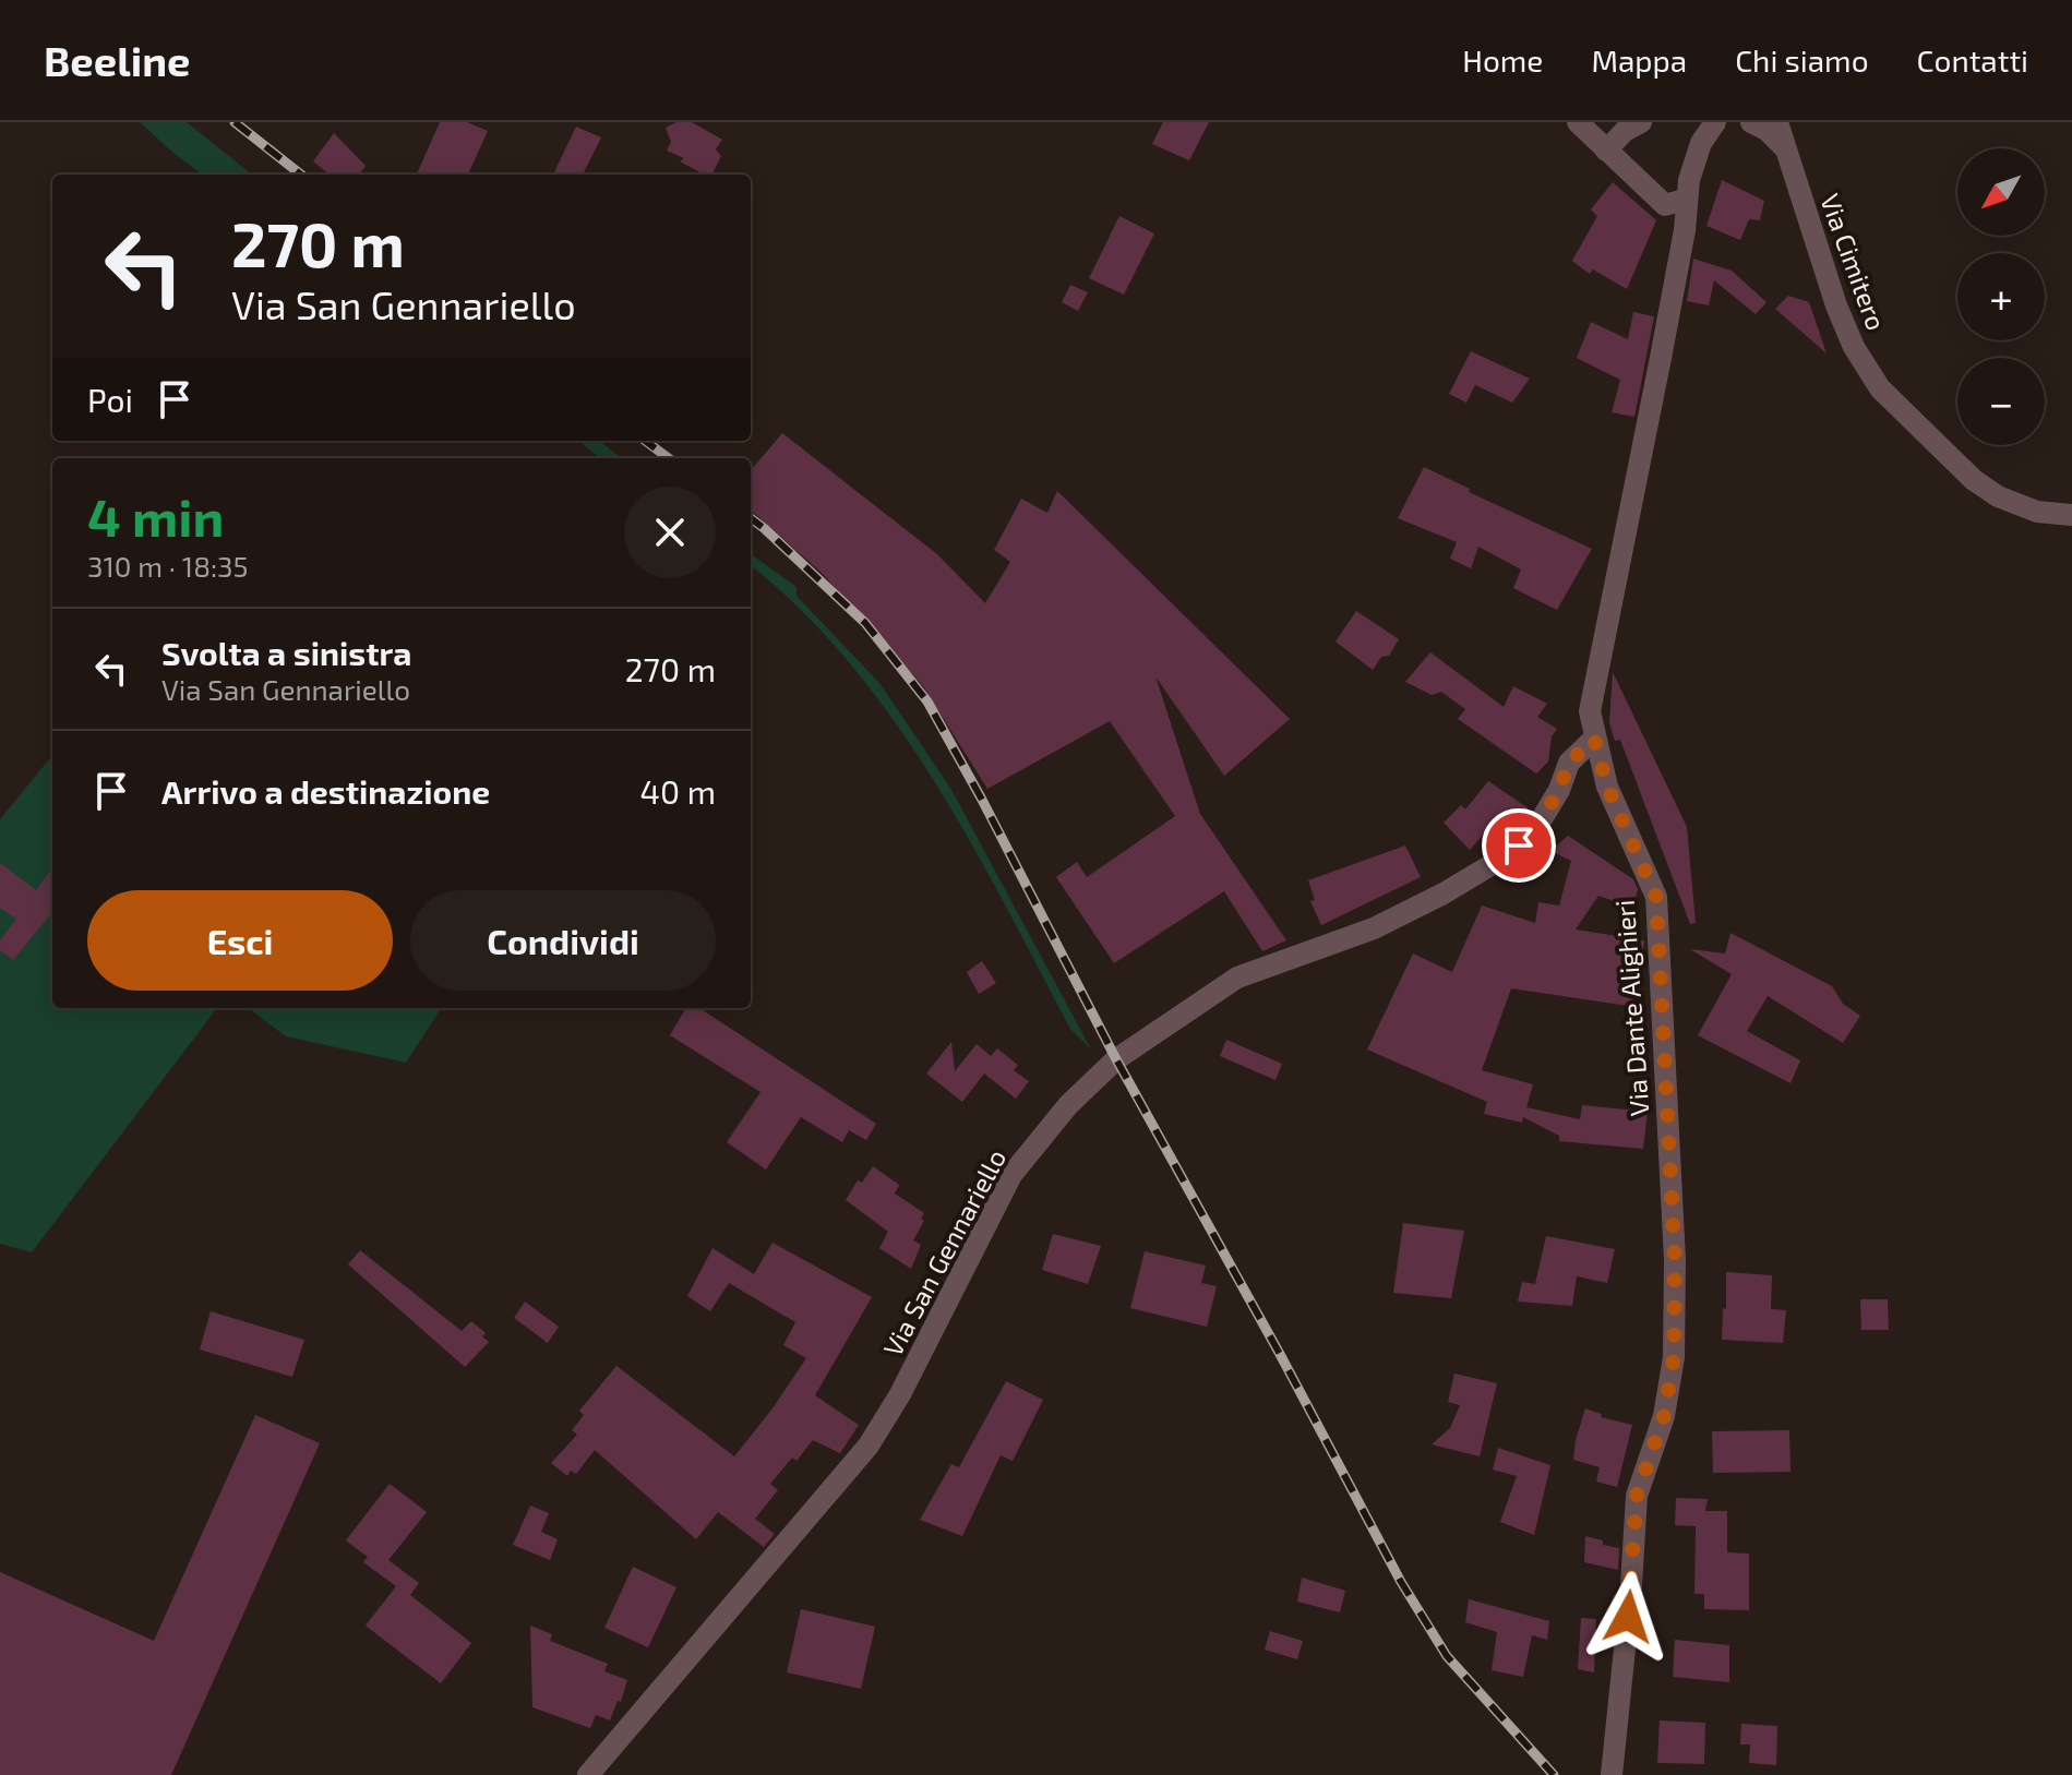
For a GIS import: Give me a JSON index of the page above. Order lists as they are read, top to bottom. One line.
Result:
{"streets":{"street":["Via Cimitero","Via Dante Alighieri","Via San Gennariello"]},"crossings":[["Via Dante Alighieri","Via San Gennariello"]],"north":"bottom left","page":{"header":"Beeline","nav":["Home","Mappa","Chi siamo","Contatti"],"map_buttons":["+","−"],"turn":["270 m","Via San Gennariello"],"then":"Poi","heading":["4 min","310 m · 18:35"],"list":[{"name":"Svolta a sinistra","note":"Via San Gennariello","value":"270 m"},{"name":"Arrivo a destinazione","value":"40 m"}],"buttons":["Esci","Condividi"]}}
